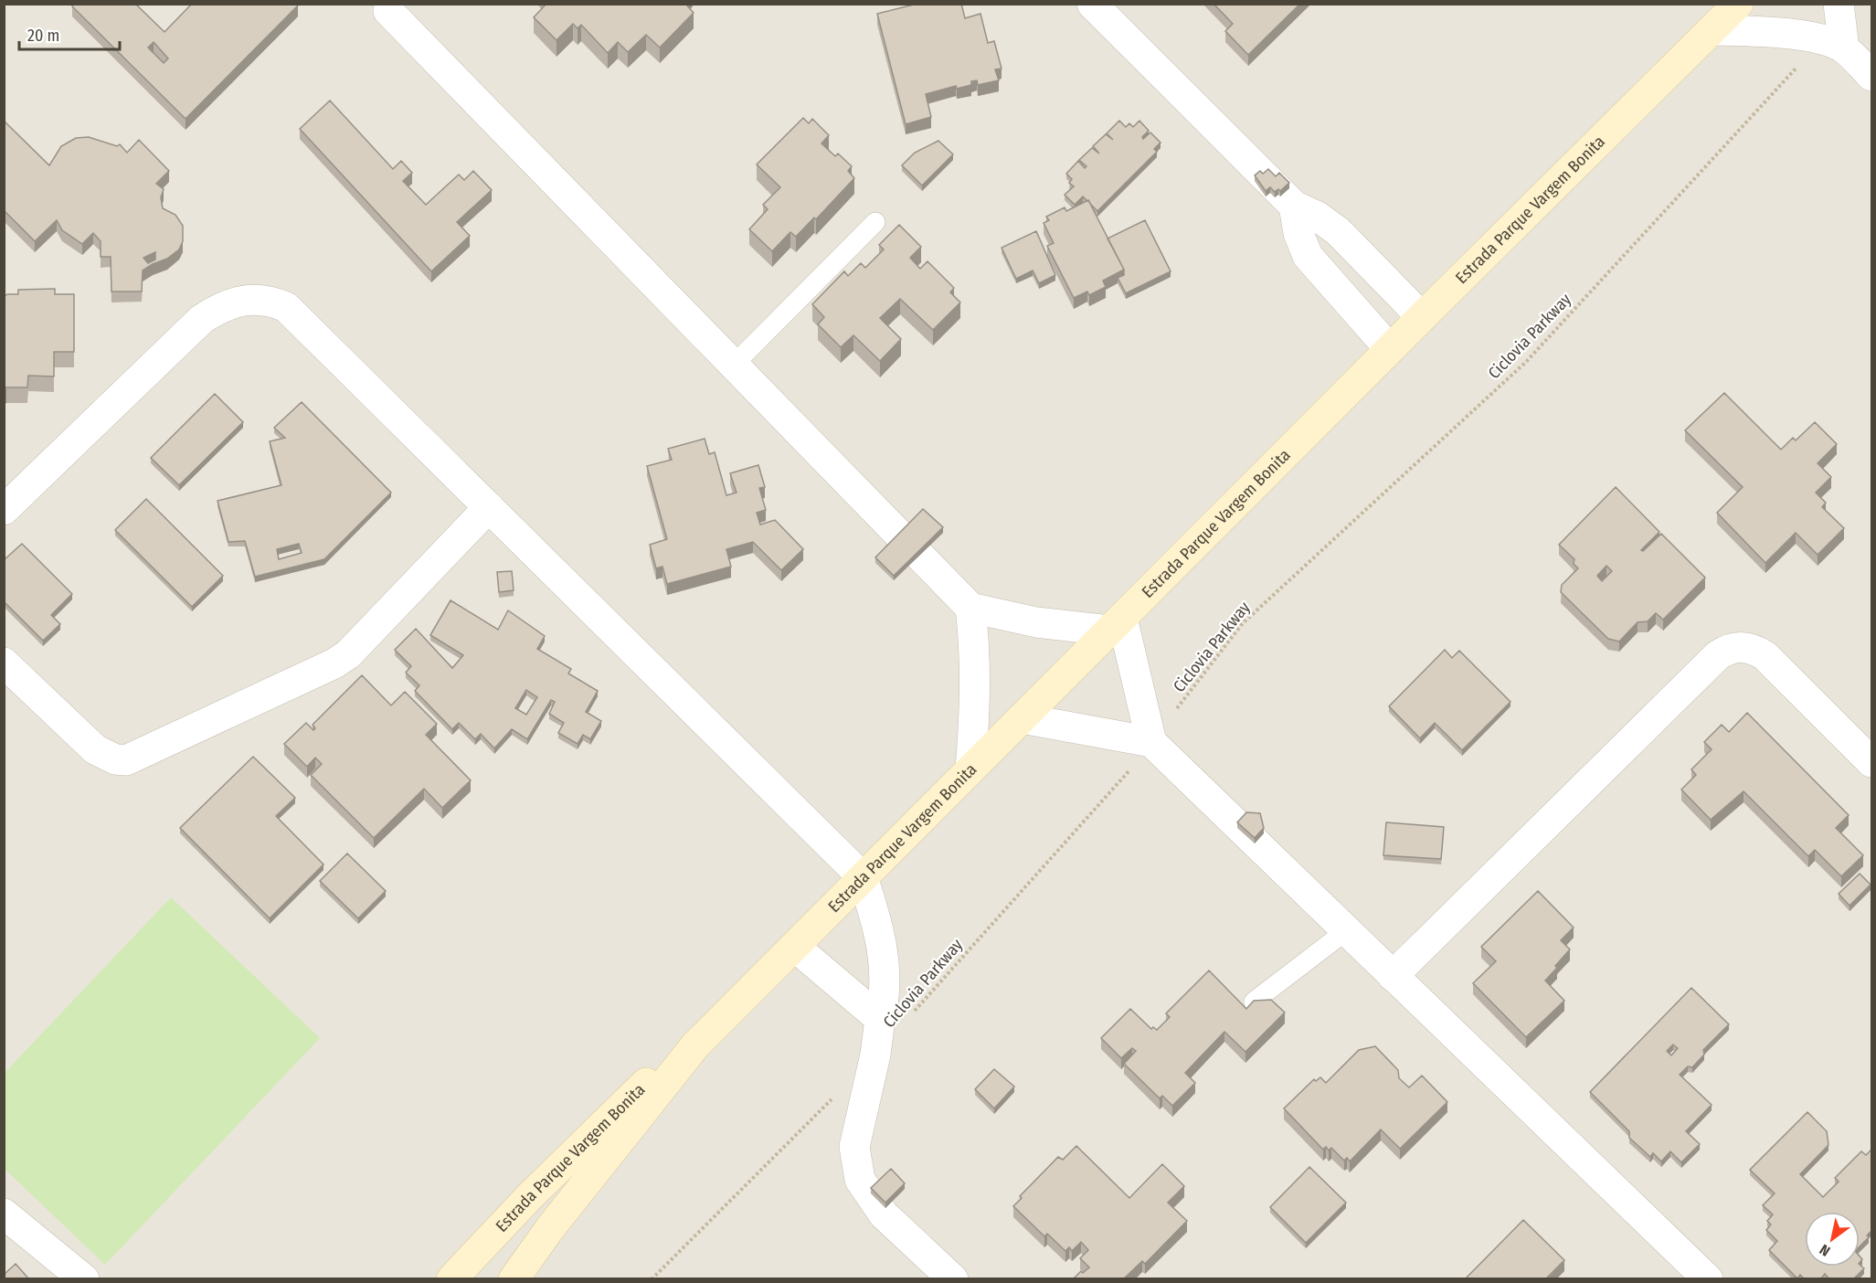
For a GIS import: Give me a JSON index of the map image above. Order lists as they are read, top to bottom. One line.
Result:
{"streets":{"main road":["Estrada Parque Vargem Bonita"],"path":["Ciclovia Parkway"]},"scale_bar":"20 m","north":"bottom left"}
